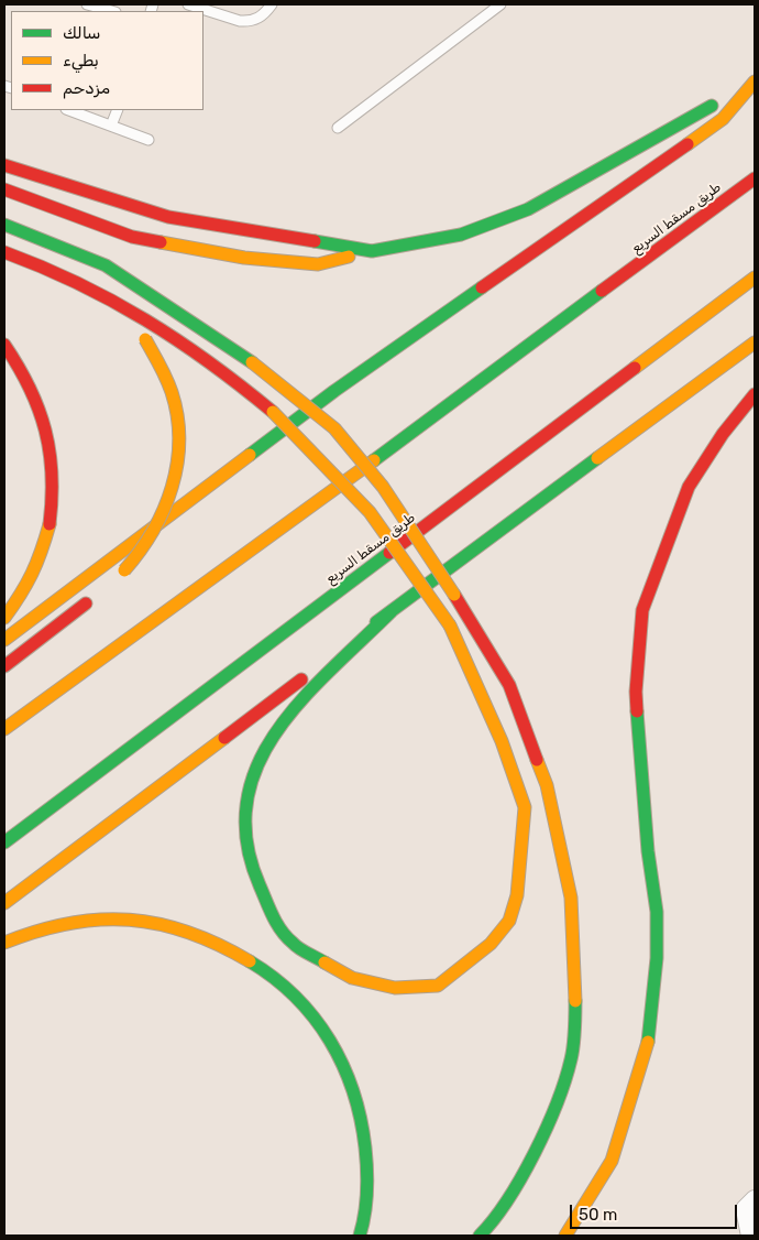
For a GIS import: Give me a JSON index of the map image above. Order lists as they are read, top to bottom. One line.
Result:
{"streets":{"highway":["طريق مسقط السريع"]},"legend":["سالك","بطيء","مزدحم"],"scale_bar":"50 m"}
